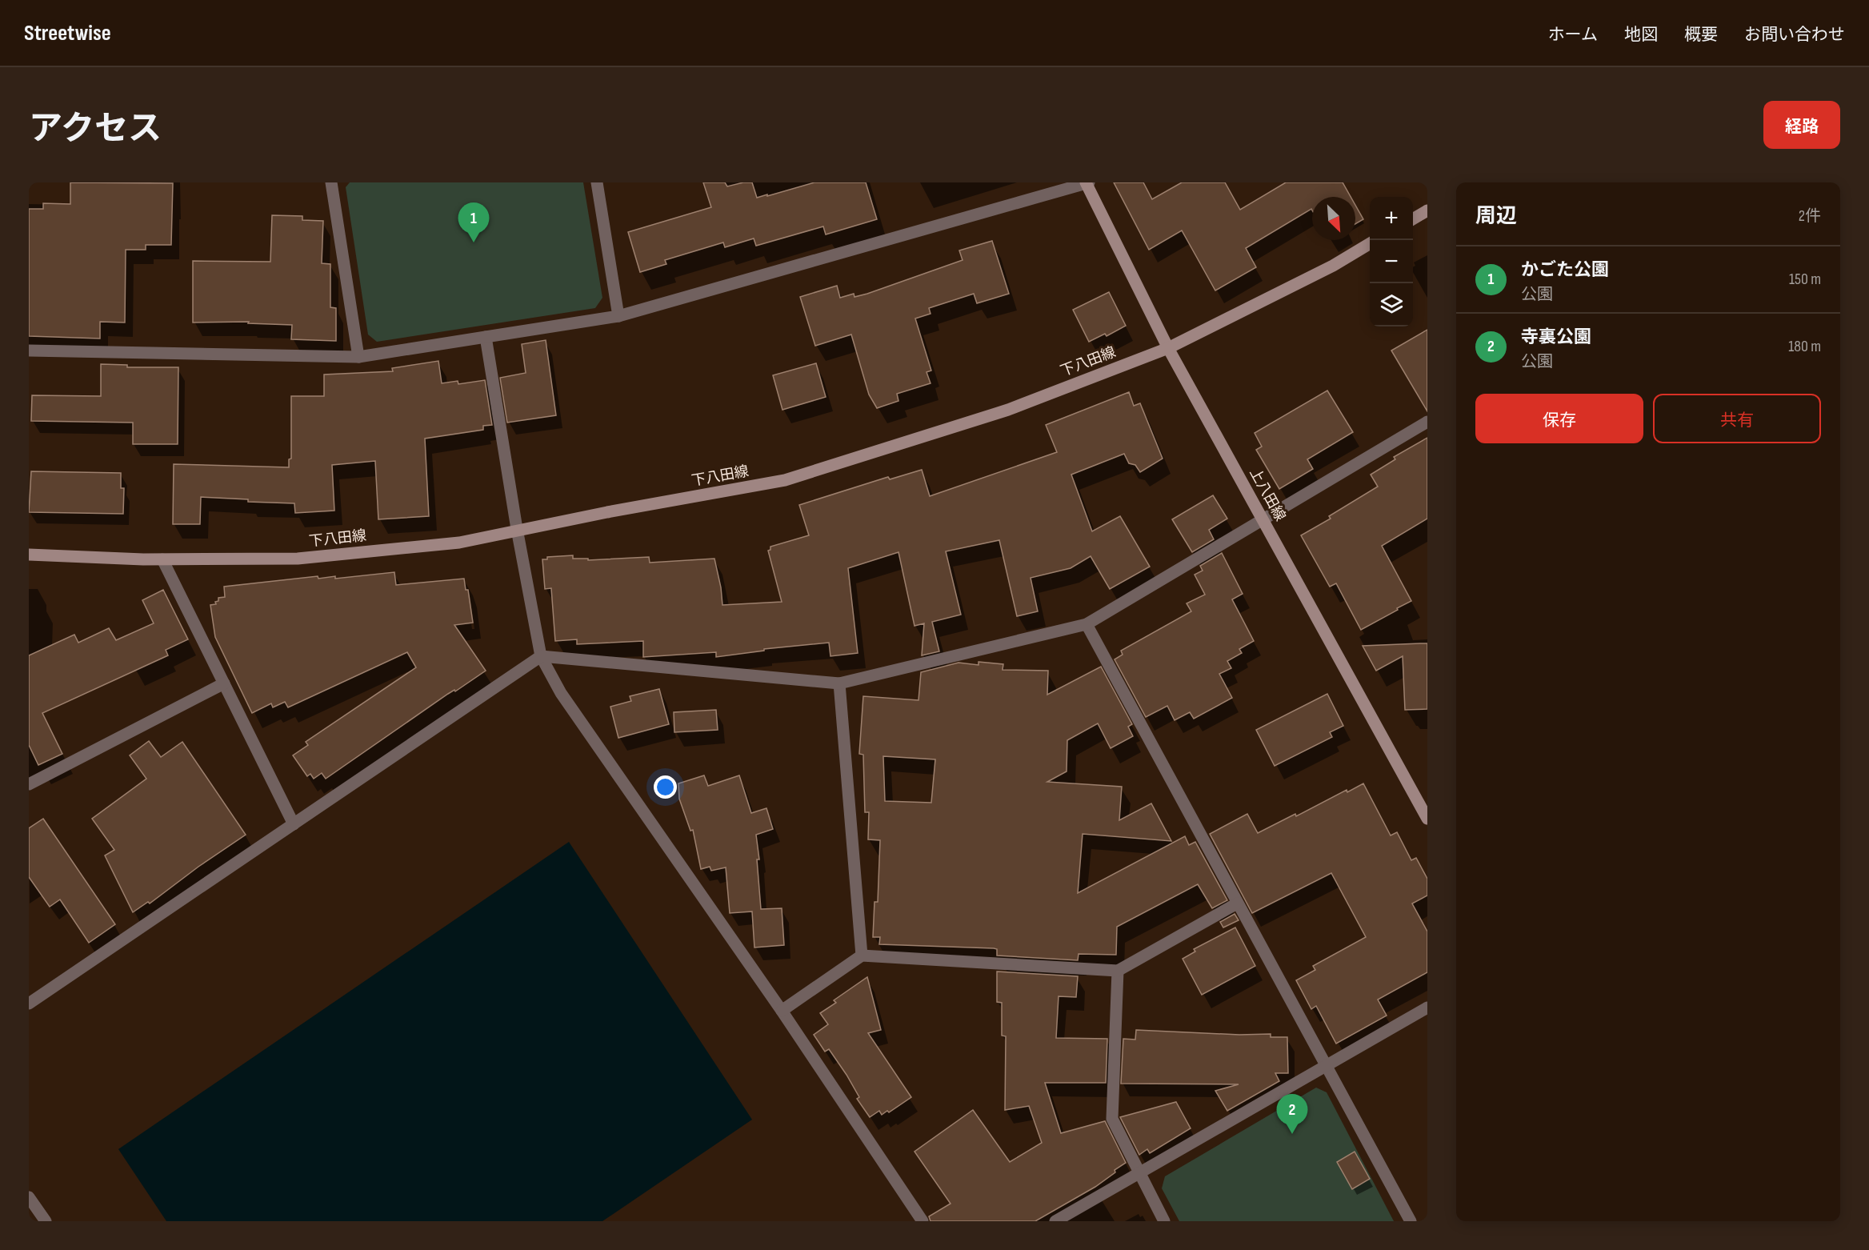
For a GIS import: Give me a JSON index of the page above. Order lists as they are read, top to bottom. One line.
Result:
{"streets":{"street":["下八田線","上八田線"]},"crossings":[["下八田線","上八田線"]],"north":"bottom right","page":{"header":"Streetwise","nav":["ホーム","地図","概要","お問い合わせ"],"title":"アクセス","buttons":["経路",["保存","共有"]],"heading":["周辺","2件"],"map_buttons":["+","−"],"pins":["1","2"],"list":[{"mark":"1","name":"かごた公園","note":"公園","value":"150 m"},{"mark":"2","name":"寺裏公園","note":"公園","value":"180 m"}]}}
